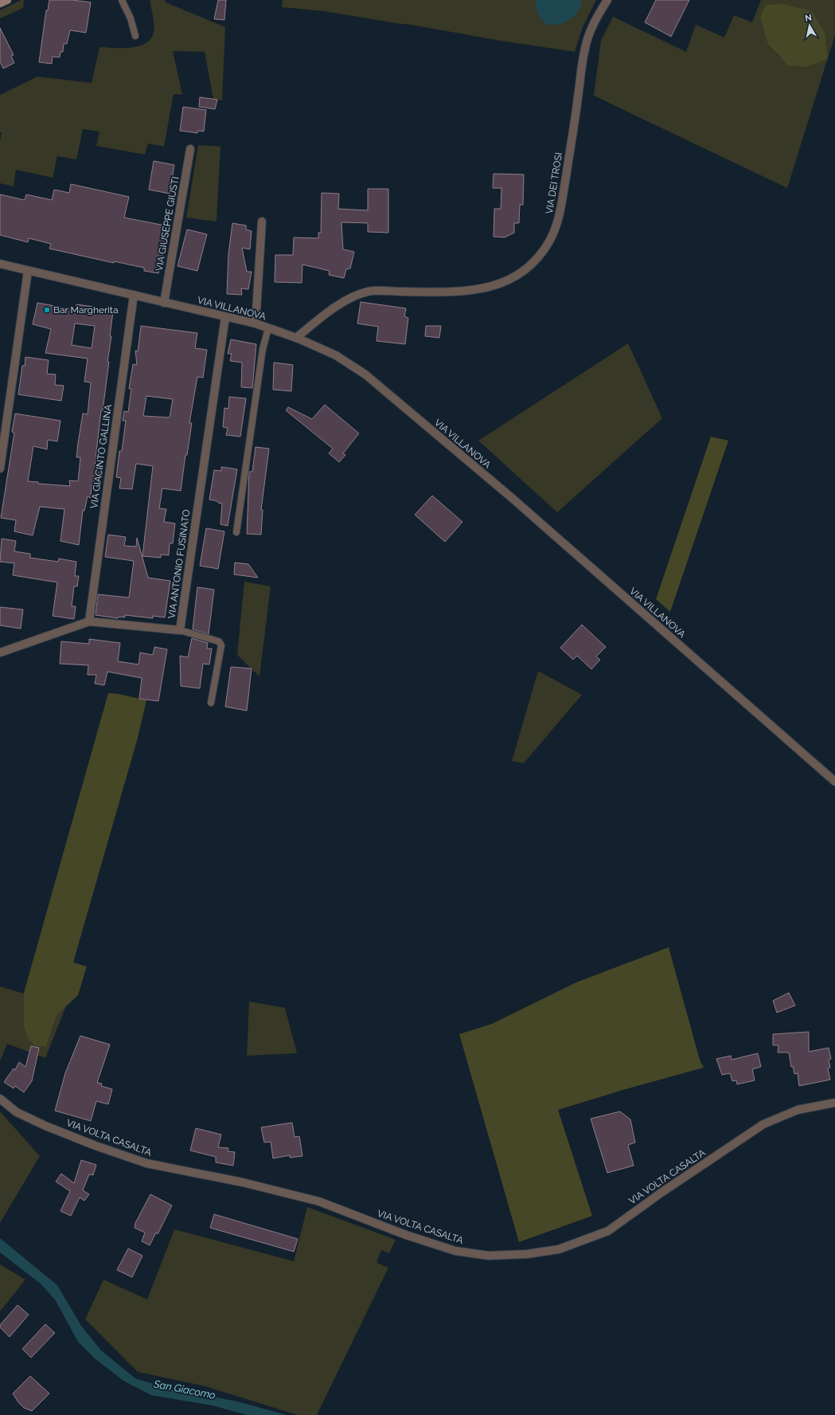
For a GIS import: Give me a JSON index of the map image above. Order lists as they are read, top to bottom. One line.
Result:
{"streets":{"street":["VIA DEI TROSI","VIA GIUSEPPE GIUSTI","VIA VILLANOVA","VIA GIACINTO GALLINA","VIA ANTONIO FUSINATO","VIA VOLTA CASALTA"]},"crossings":[["VIA DEI TROSI","VIA VILLANOVA"],["VIA GIUSEPPE GIUSTI","VIA VILLANOVA"],["VIA VILLANOVA","VIA GIACINTO GALLINA"],["VIA VILLANOVA","VIA ANTONIO FUSINATO"],["VIA GIACINTO GALLINA","VIA ANTONIO FUSINATO"]],"water":["San Giacomo"],"places":["Bar Margherita"],"north":"top"}
